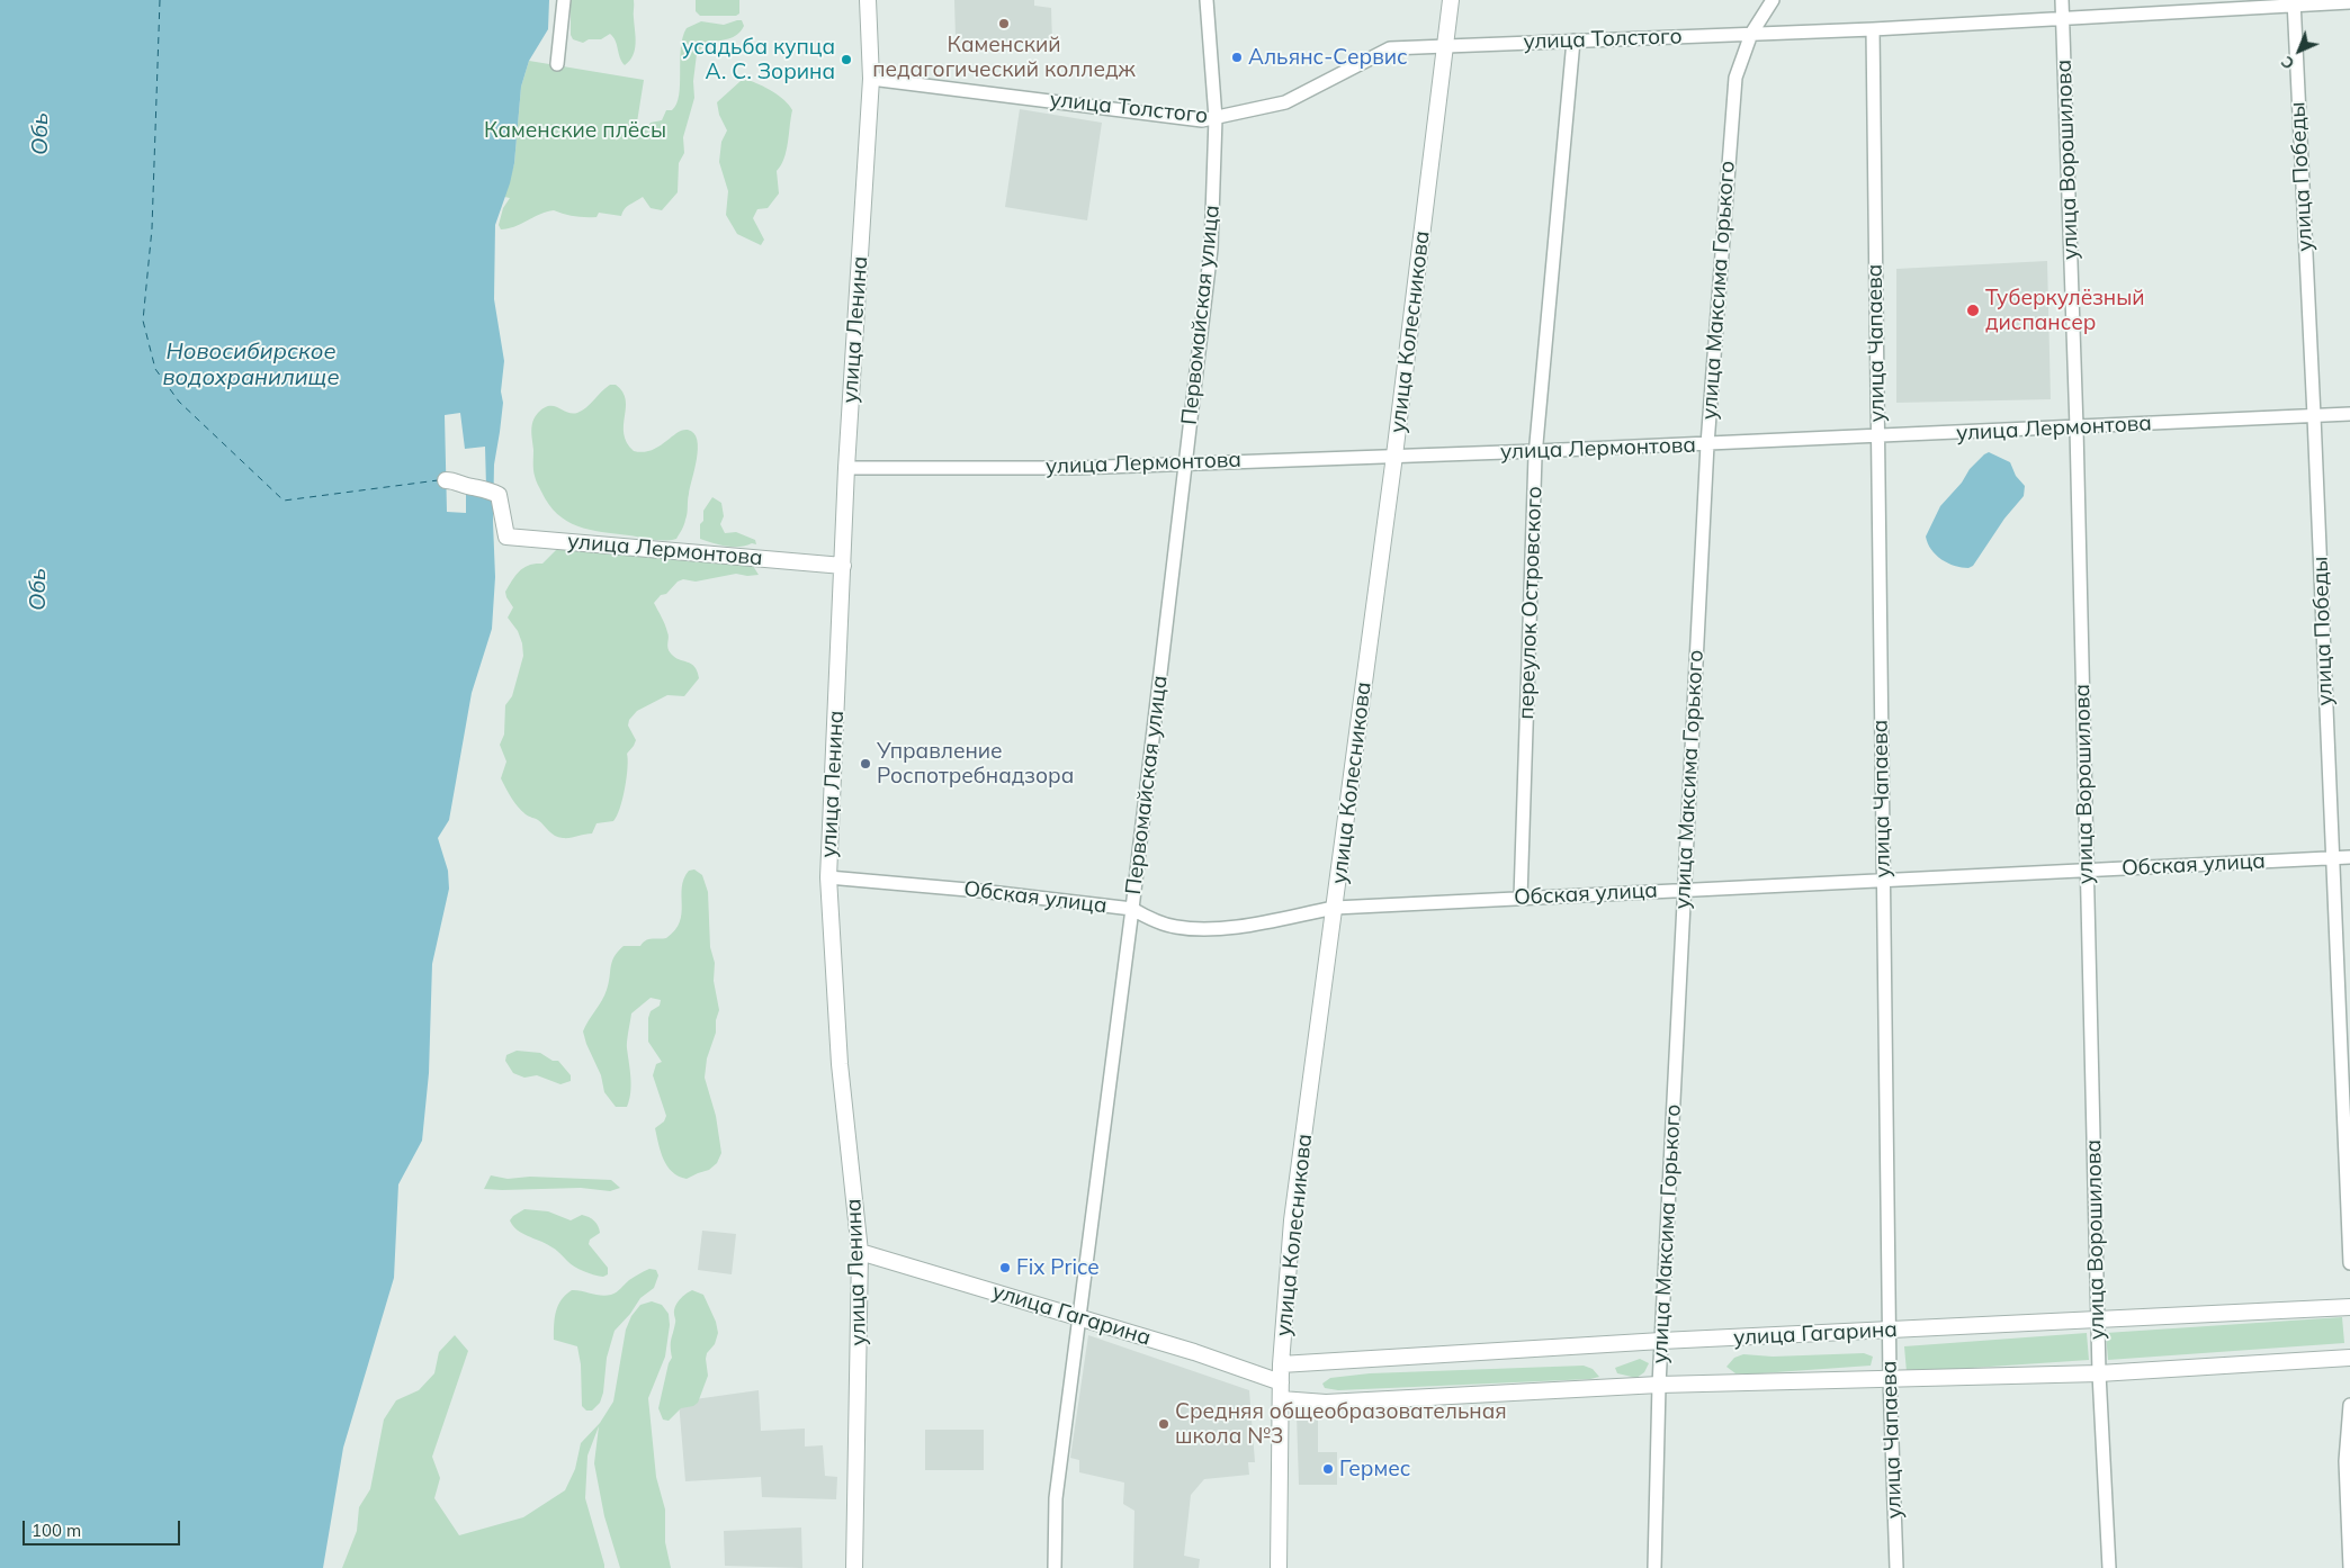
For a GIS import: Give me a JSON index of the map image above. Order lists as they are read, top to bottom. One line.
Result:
{"streets":{"street":["улица Толстого","улица Ворошилова","улица Победы","улица Максима Горького","Первомайская улица","улица Ленина","улица Колесникова","улица Чапаева","улица Лермонтова","переулок Островского","Обская улица","улица Гагарина"]},"crossings":[["улица Толстого","улица Ворошилова"],["улица Толстого","улица Победы"],["улица Толстого","улица Максима Горького"],["улица Толстого","Первомайская улица"],["улица Толстого","улица Ленина"],["улица Толстого","улица Колесникова"],["улица Толстого","улица Чапаева"],["улица Толстого","переулок Островского"],["улица Ворошилова","улица Лермонтова"],["улица Ворошилова","Обская улица"],["улица Ворошилова","улица Гагарина"],["улица Победы","улица Лермонтова"],["улица Победы","Обская улица"],["улица Максима Горького","улица Лермонтова"],["улица Максима Горького","Обская улица"],["улица Максима Горького","улица Гагарина"],["Первомайская улица","улица Лермонтова"],["Первомайская улица","Обская улица"],["Первомайская улица","улица Гагарина"],["улица Ленина","улица Лермонтова"],["улица Ленина","Обская улица"],["улица Ленина","улица Гагарина"],["улица Колесникова","улица Лермонтова"],["улица Колесникова","Обская улица"],["улица Колесникова","улица Гагарина"],["улица Чапаева","улица Лермонтова"],["улица Чапаева","Обская улица"],["улица Чапаева","улица Гагарина"],["улица Лермонтова","переулок Островского"],["переулок Островского","Обская улица"]],"water":["Обь","Новосибирское водохранилище"],"parks":["Каменские плёсы"],"places":["Каменский педагогический колледж","Альянс-Сервис","усадьба купца А. С. Зорина","Туберкулёзный диспансер","Управление Роспотребнадзора","Fix Price","Средняя общеобразовательная школа №3","Гермес"],"scale_bar":"100 m","north":"bottom left"}
